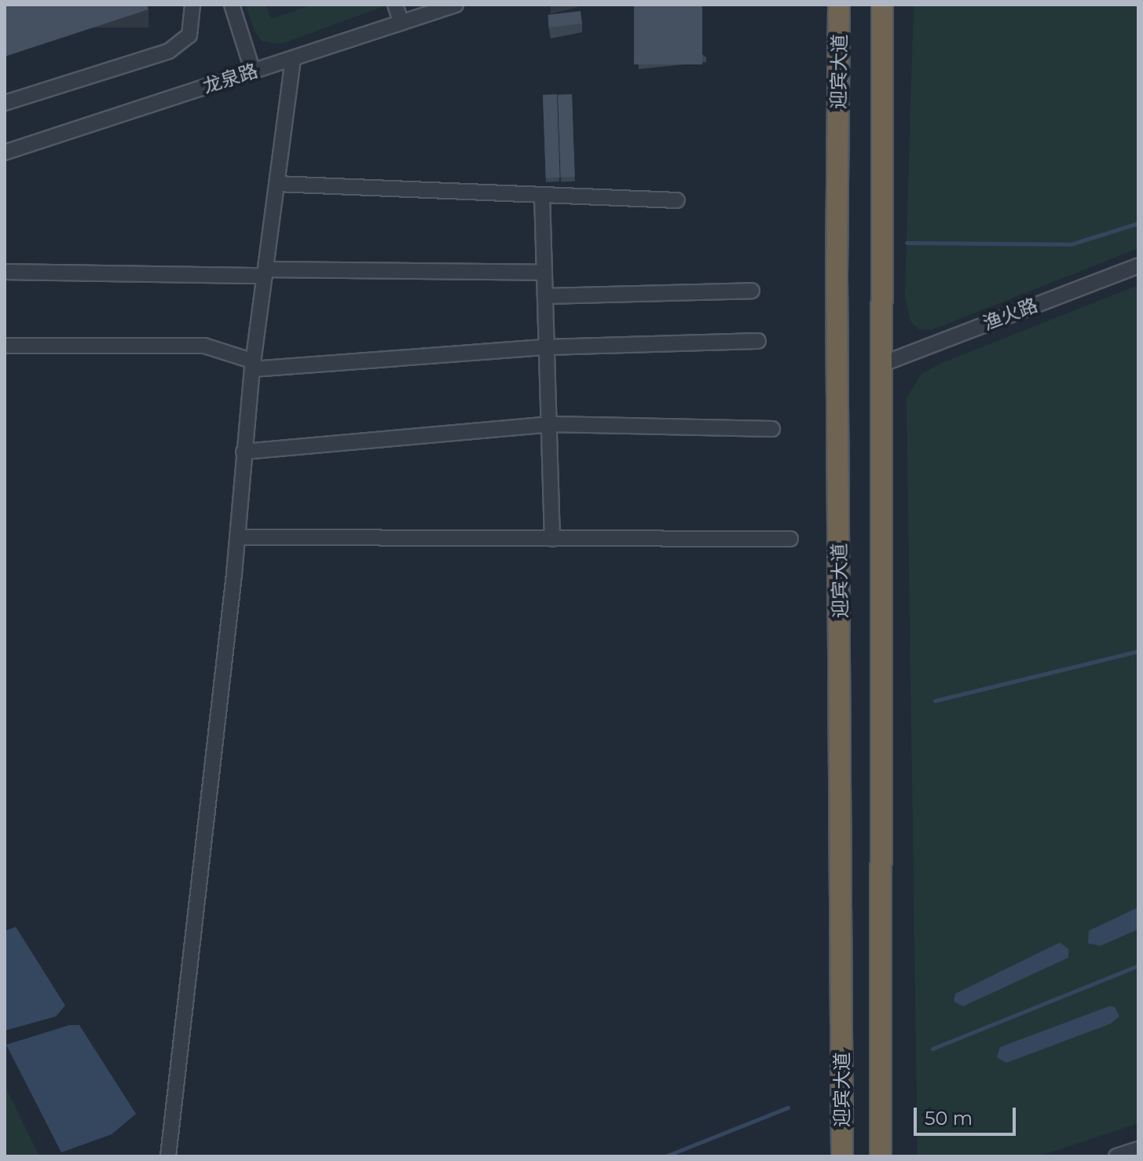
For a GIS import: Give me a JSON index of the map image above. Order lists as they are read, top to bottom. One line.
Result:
{"streets":{"highway":["迎宾大道"],"street":["龙泉路","渔火路"]},"scale_bar":"50 m"}
